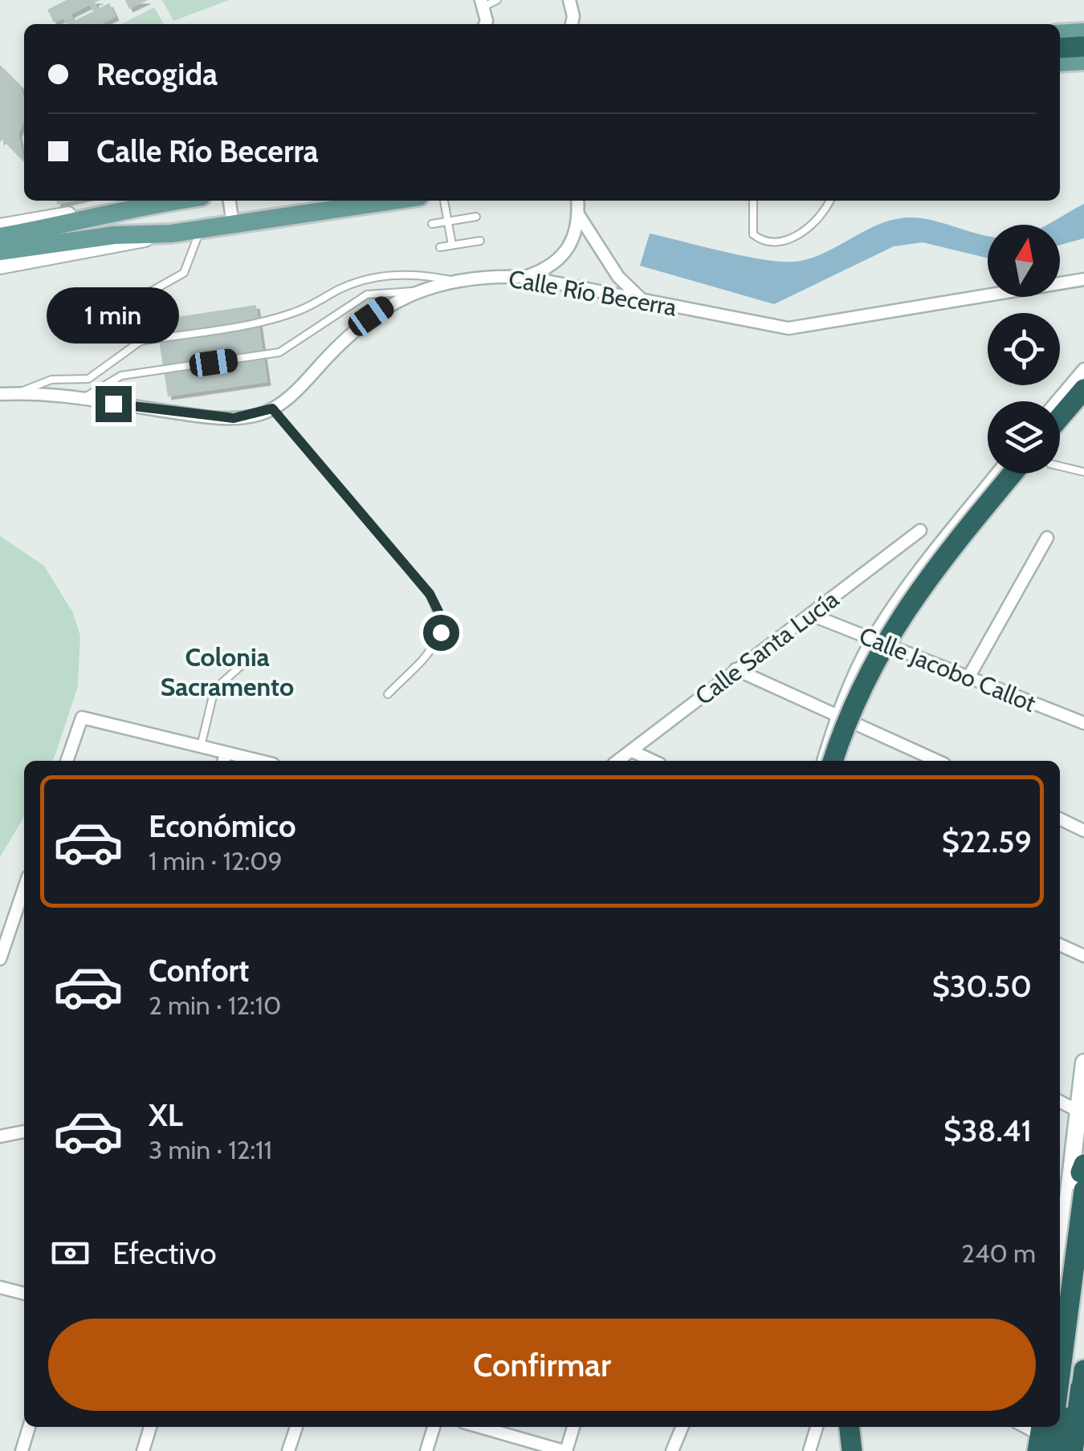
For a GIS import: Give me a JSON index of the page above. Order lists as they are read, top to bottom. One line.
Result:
{"streets":{"street":["Calle Río Becerra","Calle Santa Lucía","Calle Jacobo Callot"]},"crossings":[["Calle Santa Lucía","Calle Jacobo Callot"]],"districts":["Colonia Sacramento"],"north":"top","page":{"banner":["Recogida","Calle Río Becerra"],"bubble":"1 min","list":[{"name":"Económico","note":"1 min · 12:09","value":"$22.59"},{"name":"Confort","note":"2 min · 12:10","value":"$30.50"},{"name":"XL","note":"3 min · 12:11","value":"$38.41"}],"pay":["Efectivo","240 m"],"buttons":"Confirmar"}}
